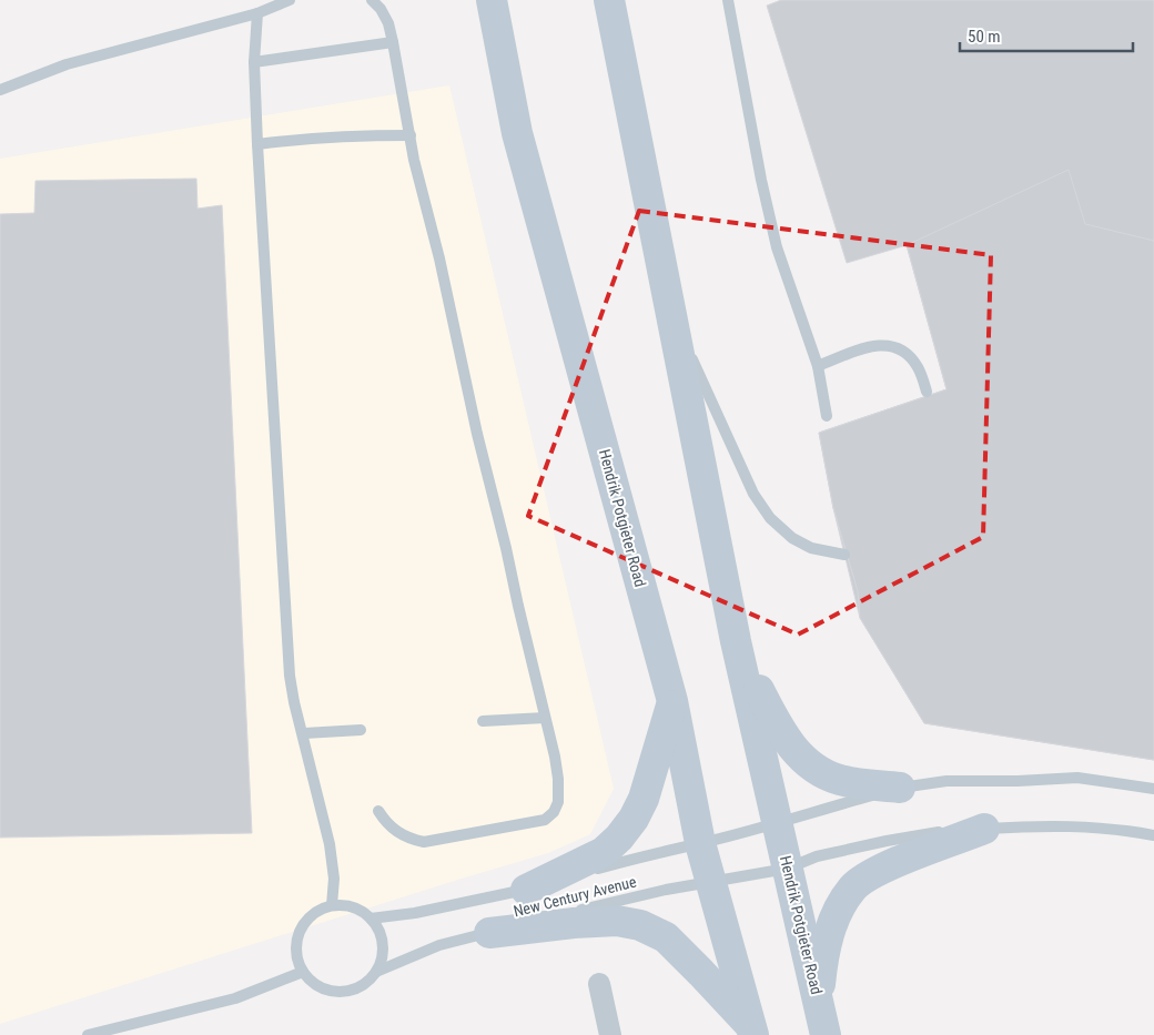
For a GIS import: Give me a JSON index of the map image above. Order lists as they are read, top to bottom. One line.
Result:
{"streets":{"main road":["Hendrik Potgieter Road"],"lane":["New Century Avenue"]},"crossings":[["Hendrik Potgieter Road","New Century Avenue"]],"scale_bar":"50 m"}
